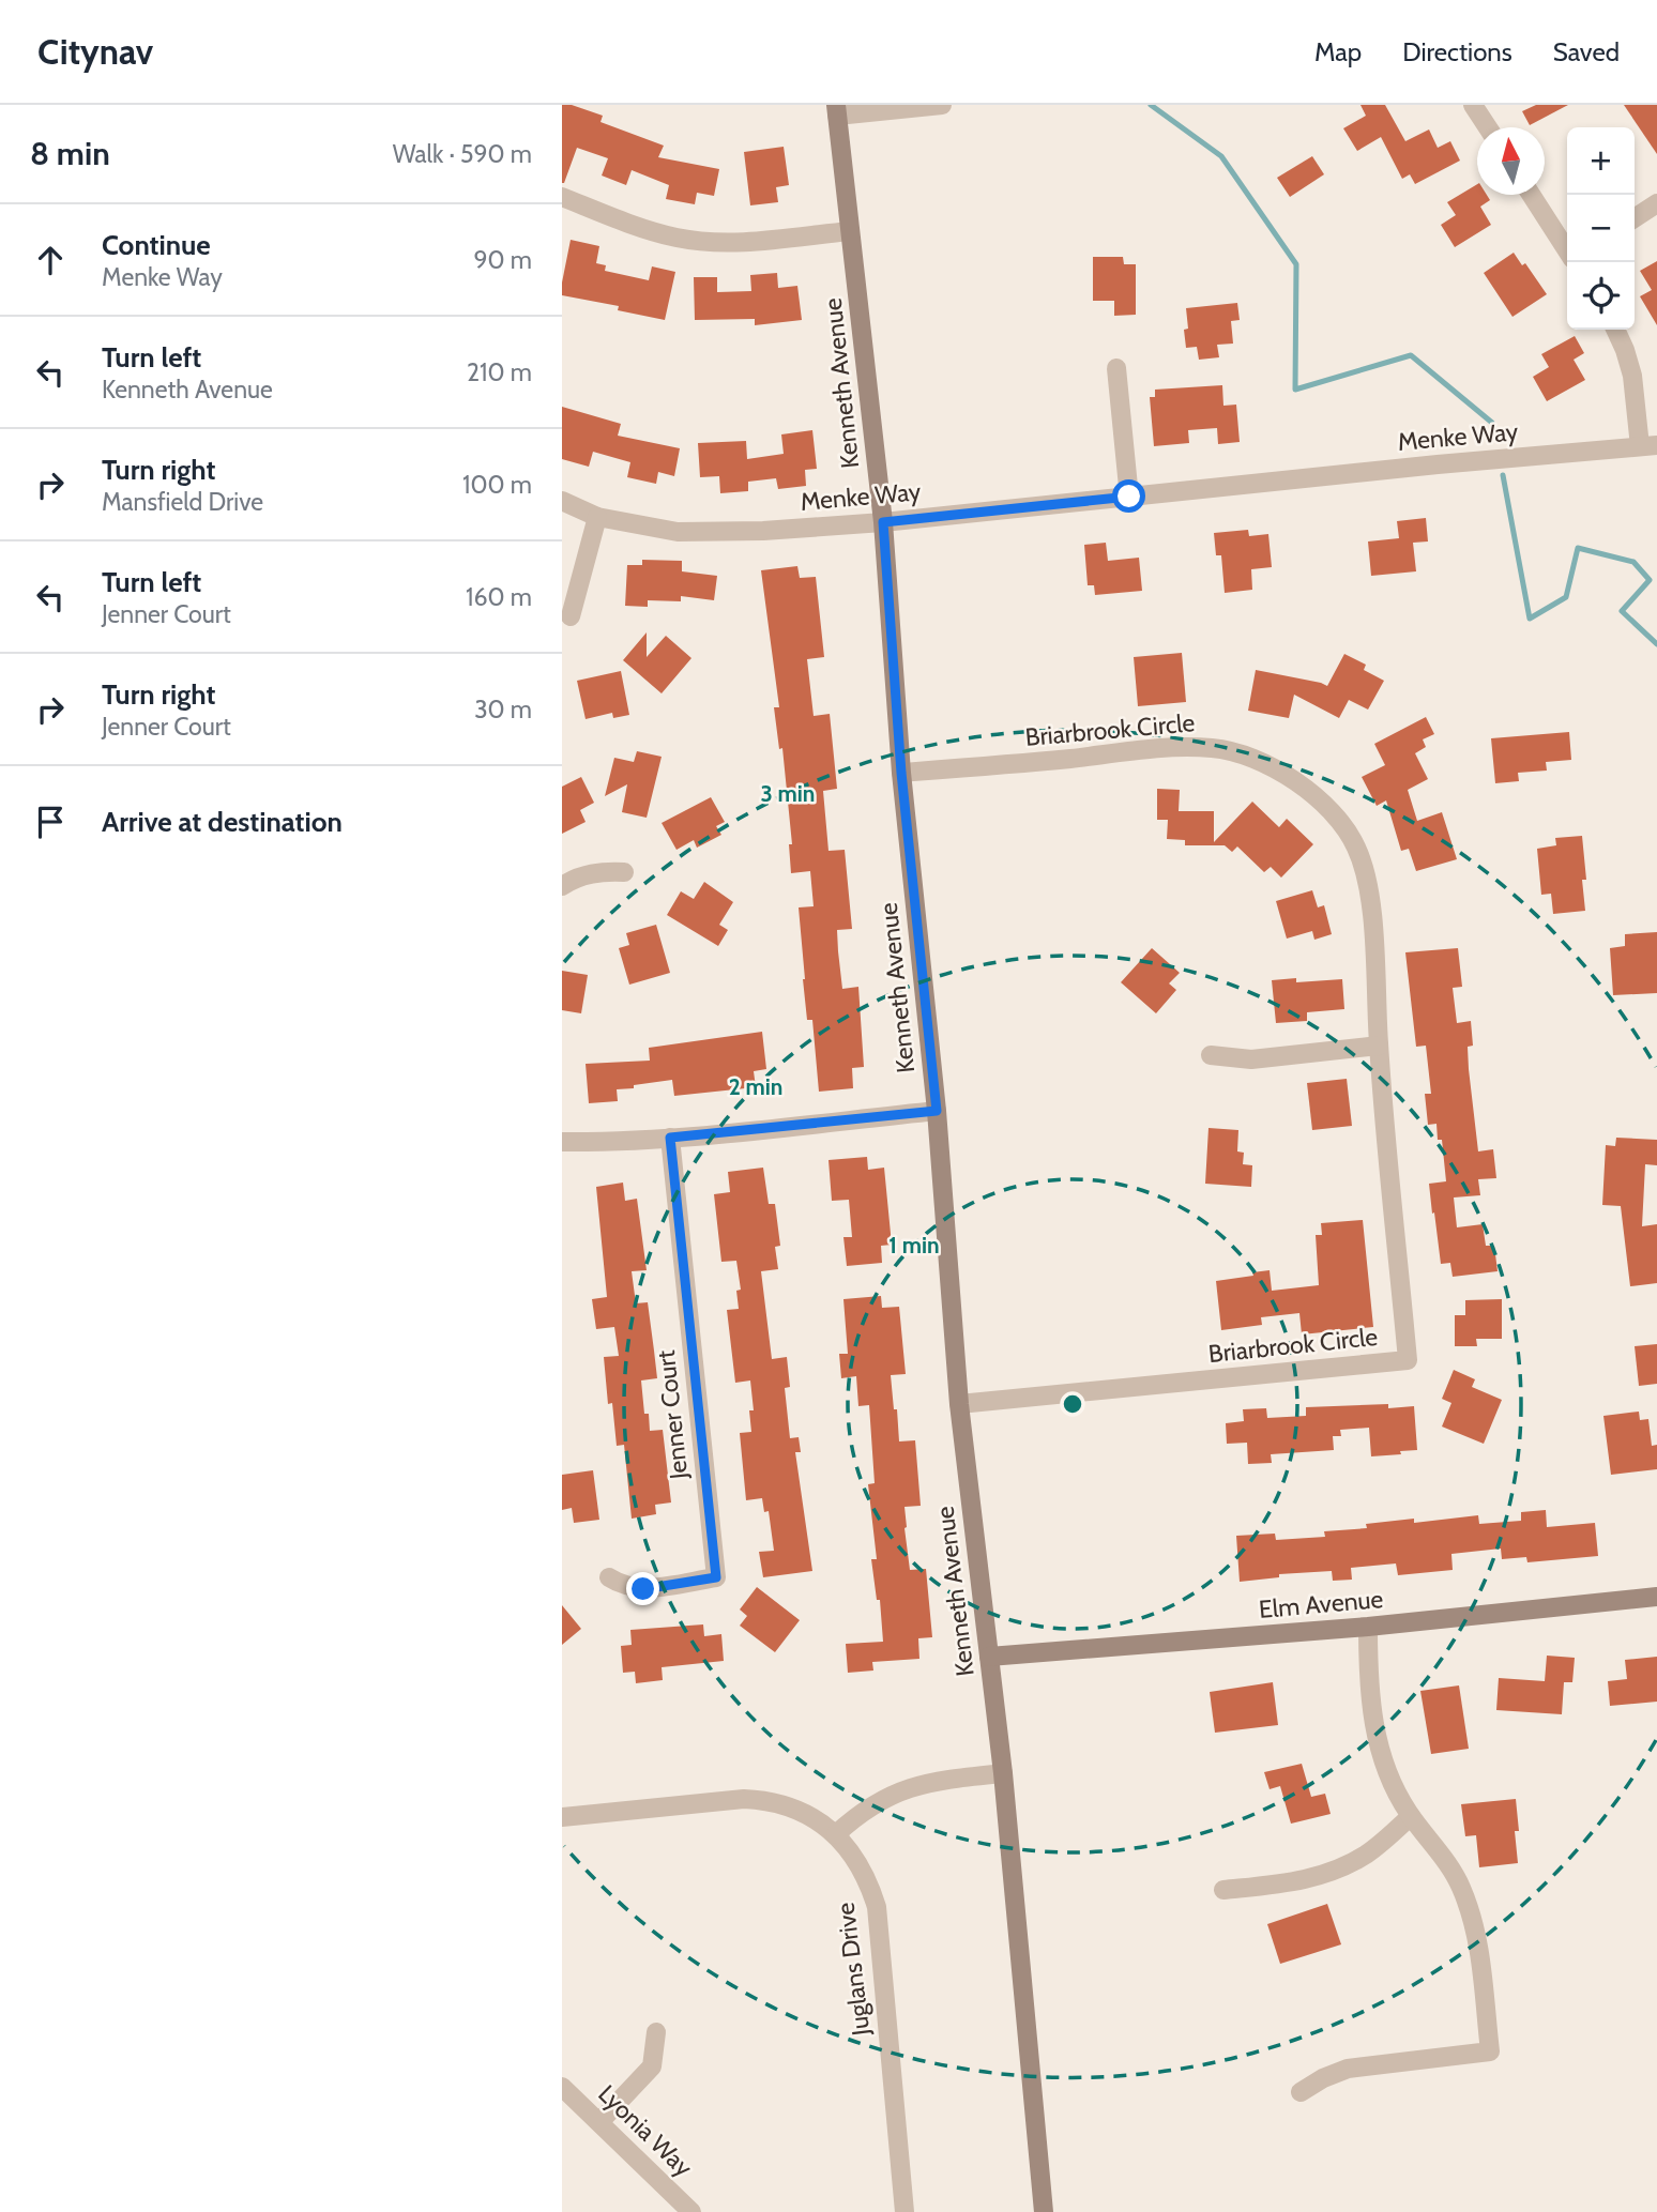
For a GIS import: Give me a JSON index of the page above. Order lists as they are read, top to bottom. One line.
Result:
{"streets":{"main road":["Kenneth Avenue","Elm Avenue"],"street":["Menke Way","Briarbrook Circle","Jenner Court","Juglans Drive","Lyonia Way"]},"crossings":[["Kenneth Avenue","Menke Way"],["Kenneth Avenue","Briarbrook Circle"],["Kenneth Avenue","Elm Avenue"]],"north":"top","page":{"header":"Citynav","nav":["Map","Directions","Saved"],"heading":["8 min","Walk · 590 m"],"map_buttons":["+","−"],"list":[["Continue","Menke Way","90 m"],["Turn left","Kenneth Avenue","210 m"],["Turn right","Mansfield Drive","100 m"],["Turn left","Jenner Court","160 m"],["Turn right","Jenner Court","30 m"],"Arrive at destination"]},"rings":["3 min","2 min","1 min"]}
